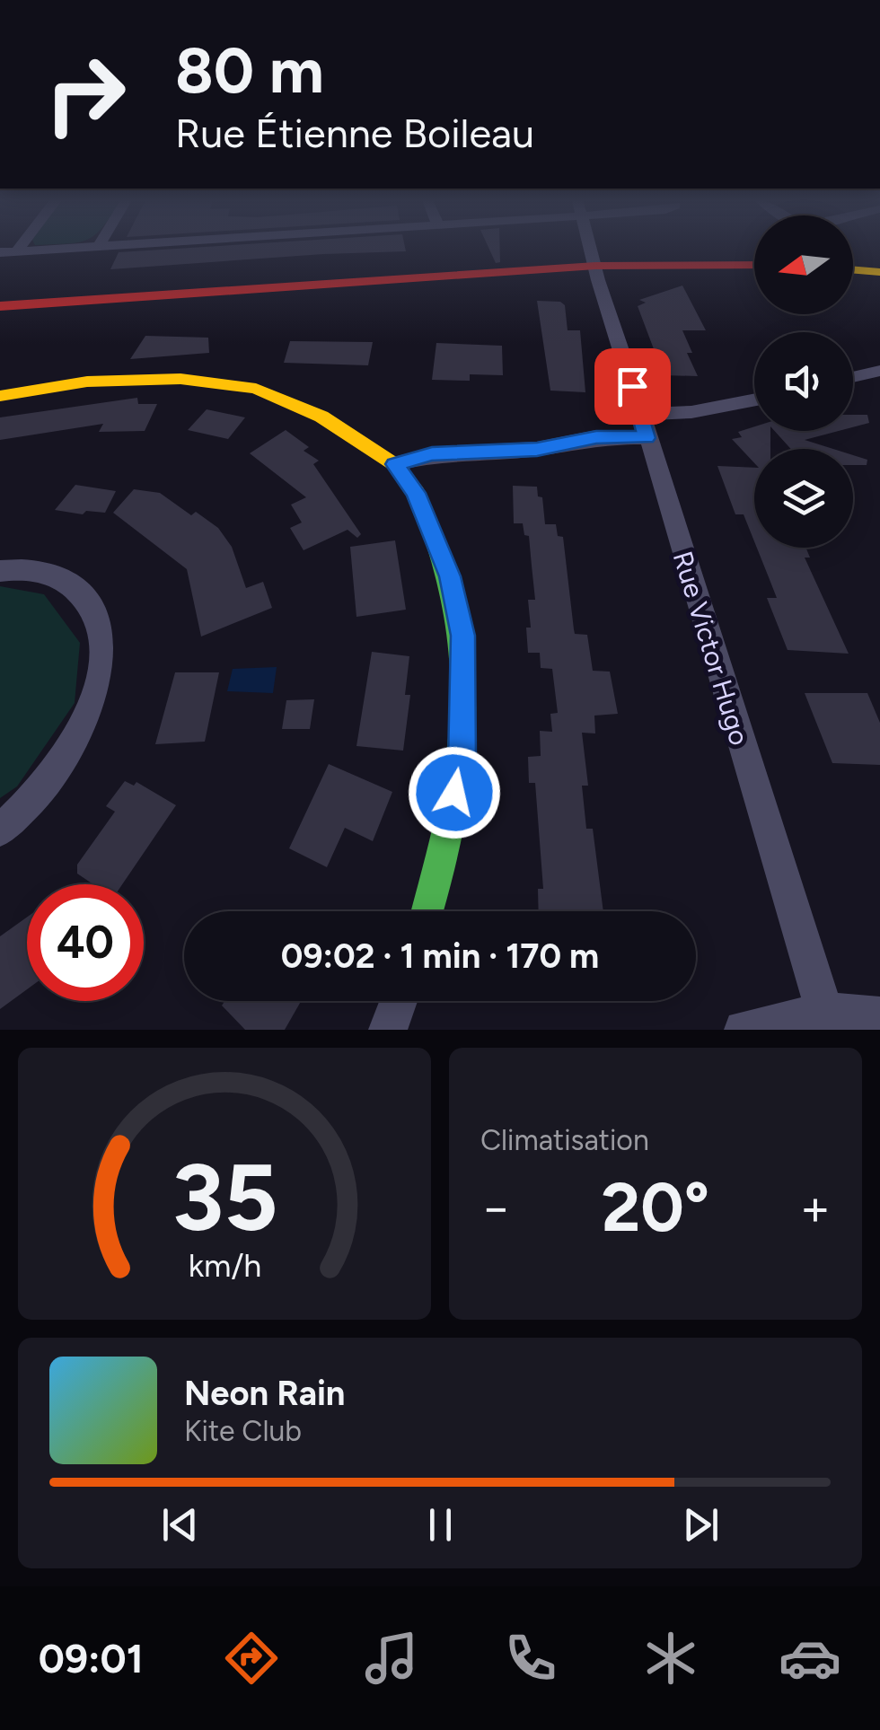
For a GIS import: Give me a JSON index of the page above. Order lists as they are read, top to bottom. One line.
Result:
{"streets":{"street":["Rue Victor Hugo"]},"north":"left","page":{"turn":["80 m","Rue Étienne Boileau"],"limit":"40","trip":"09:02 · 1 min · 170 m","tile":"Climatisation","heat":["−","20°","+"],"song":["Neon Rain","Kite Club"],"tabs":"09:01","gauge":["35","km/h"]}}
